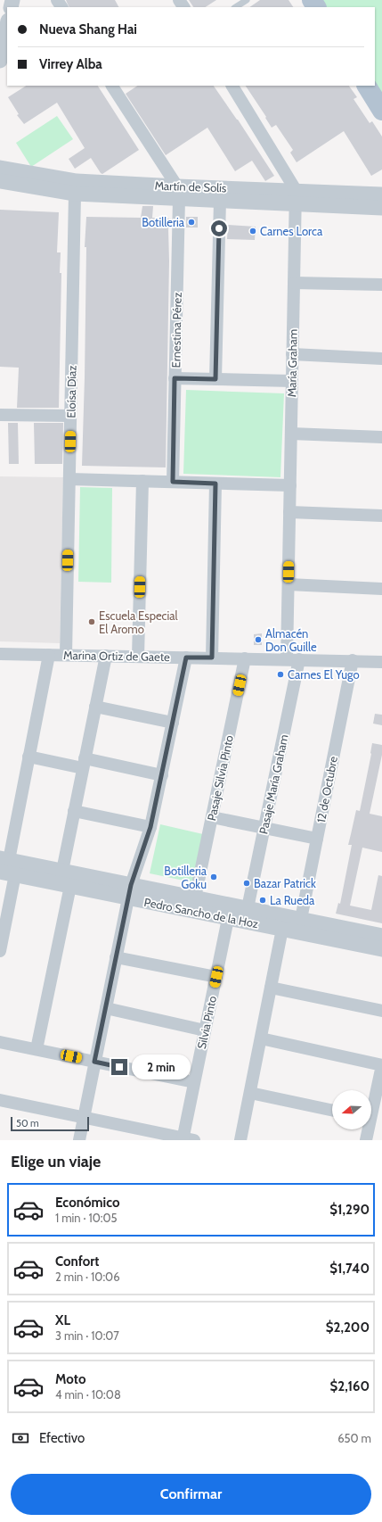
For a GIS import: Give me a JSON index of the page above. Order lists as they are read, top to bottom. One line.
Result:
{"streets":{"street":["Martín de Solís","Ernestina Pérez","María Graham","Eloísa Díaz","Marina Ortiz de Gaete","Pasaje Silvia Pinto","Pasaje María Graham","12 de Octubre","Pedro Sancho de la Hoz","Silvia Pinto"]},"crossings":[["Martín de Solís","Ernestina Pérez"],["Martín de Solís","María Graham"],["Martín de Solís","Eloísa Díaz"],["María Graham","Marina Ortiz de Gaete"],["María Graham","Pasaje María Graham"],["Eloísa Díaz","Marina Ortiz de Gaete"],["Marina Ortiz de Gaete","Pasaje Silvia Pinto"],["Marina Ortiz de Gaete","Pasaje María Graham"],["Marina Ortiz de Gaete","12 de Octubre"],["Pasaje Silvia Pinto","Pedro Sancho de la Hoz"],["Pasaje María Graham","Pedro Sancho de la Hoz"],["12 de Octubre","Pedro Sancho de la Hoz"],["Pedro Sancho de la Hoz","Silvia Pinto"]],"places":["Botilleria","Carnes Lorca","Escuela Especial El Aromo","Almacén Don Guille","Carnes El Yugo","Botilleria Goku","Bazar Patrick","La Rueda"],"scale_bar":"50 m","north":"left","page":{"banner":["Nueva Shang Hai","Virrey Alba"],"bubble":"2 min","scale":"50 m","heading":"Elige un viaje","list":[{"name":"Económico","note":"1 min · 10:05","value":"$1,290"},{"name":"Confort","note":"2 min · 10:06","value":"$1,740"},{"name":"XL","note":"3 min · 10:07","value":"$2,200"},{"name":"Moto","note":"4 min · 10:08","value":"$2,160"}],"pay":["Efectivo","650 m"],"buttons":"Confirmar"}}
